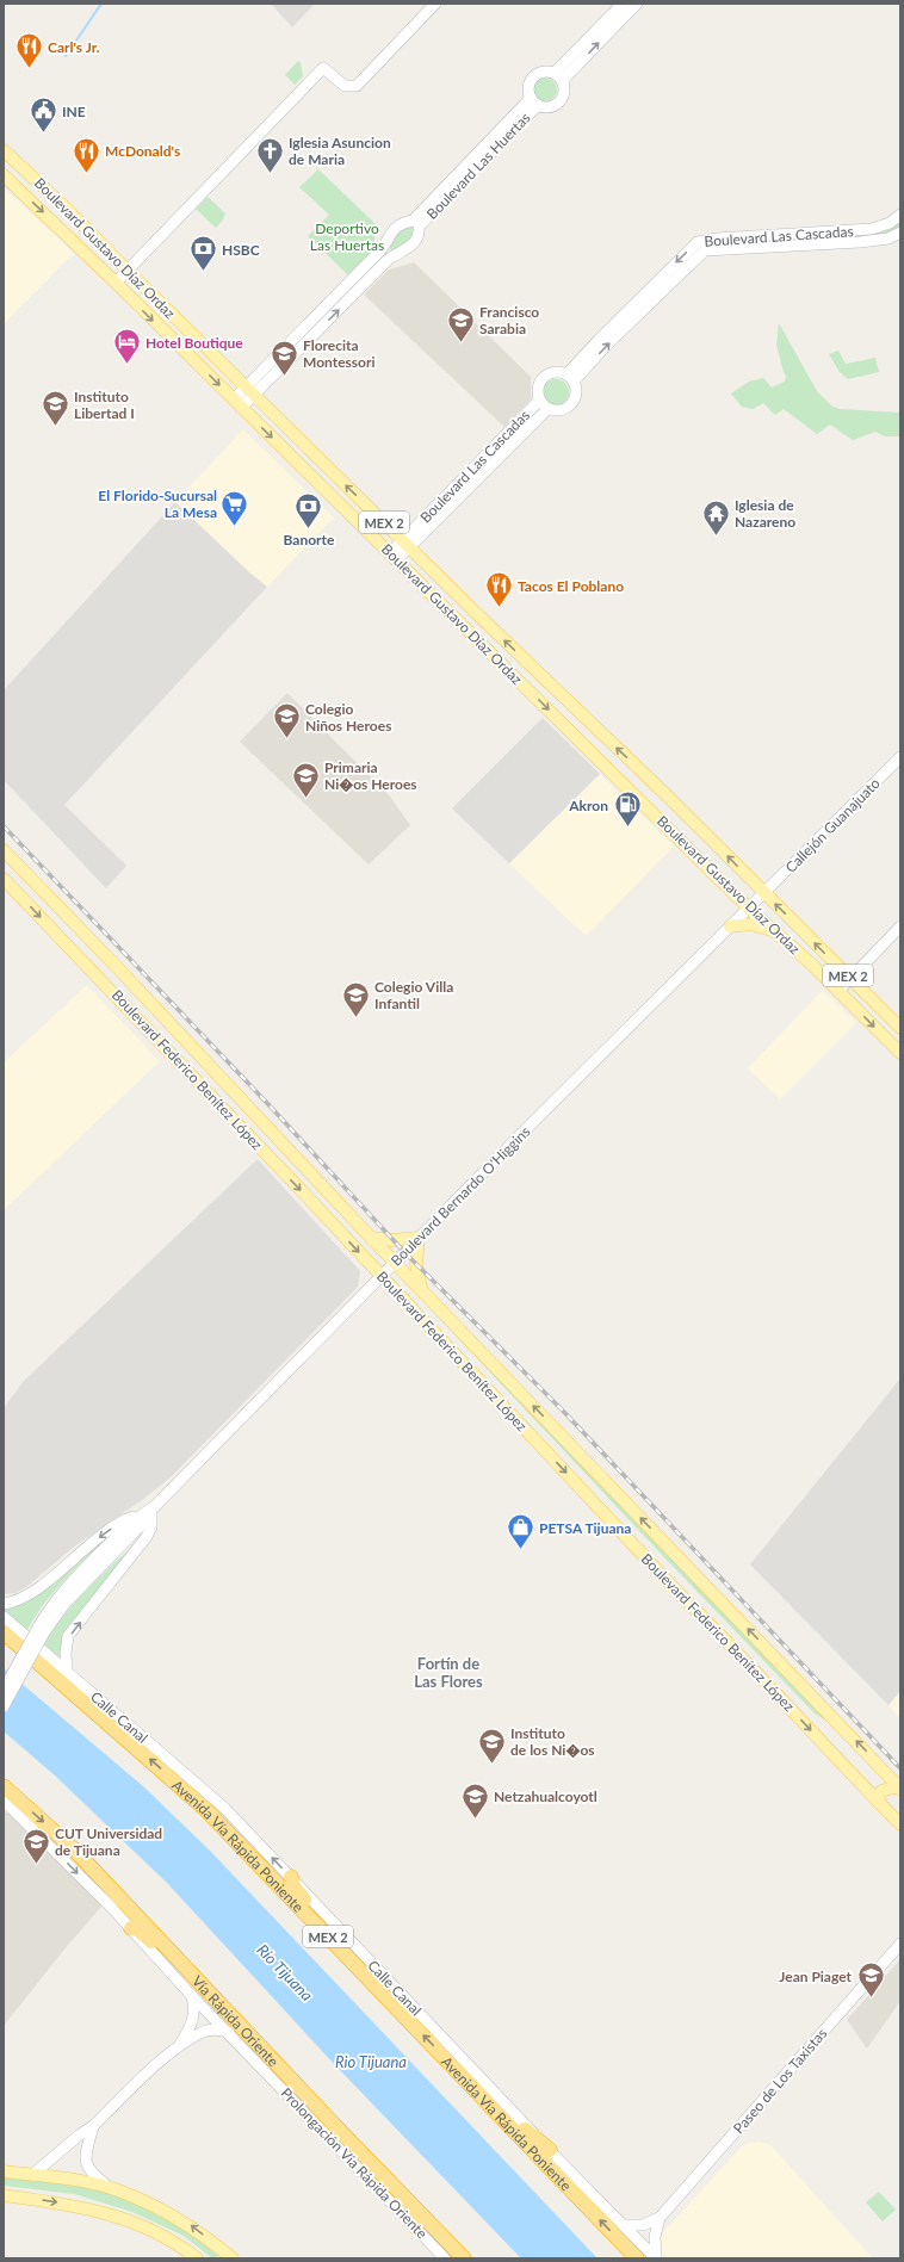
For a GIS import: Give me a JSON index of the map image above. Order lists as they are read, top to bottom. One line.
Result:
{"streets":{"highway":["MEX 2","Avenida Vía Rápida Poniente","Vía Rápida Oriente"],"main road":["Boulevard Las Huertas","Boulevard Las Cascadas","Boulevard Gustavo Díaz Ordaz","Callejón Guanajuato","Boulevard Federico Benítez López","Boulevard Bernardo O'Higgins","Calle Canal","Paseo de Los Taxistas","Prolongación Vía Rápida Oriente"]},"crossings":[["Boulevard Las Huertas","Boulevard Gustavo Díaz Ordaz"],["Boulevard Las Cascadas","Boulevard Gustavo Díaz Ordaz"],["Boulevard Gustavo Díaz Ordaz","Callejón Guanajuato"],["Boulevard Gustavo Díaz Ordaz","Boulevard Bernardo O'Higgins"],["Callejón Guanajuato","Boulevard Bernardo O'Higgins"],["Boulevard Federico Benítez López","Boulevard Bernardo O'Higgins"],["Calle Canal","Avenida Vía Rápida Poniente"],["Avenida Vía Rápida Poniente","Paseo de Los Taxistas"]],"one_way":["Calle Canal"],"districts":["Fortín de Las Flores"],"water":["Río Tijuana","Rio Tijuana"],"parks":["Deportivo Las Huertas"],"places":{"restaurant":["Carl's Jr.","McDonald's","Tacos El Poblano"],"public building":["INE"],"church":["Iglesia Asuncion de Maria"],"bank":["HSBC","Banorte"],"school or university":["Francisco Sarabia","Florecita Montessori","Instituto Libertad I","Colegio Niños Heroes","Primaria Ni�os Heroes","Colegio Villa Infantil","Instituto de los Ni�os","Netzahualcoyotl","CUT Universidad de Tijuana","Jean Piaget"],"hotel":["Hotel Boutique"],"supermarket":["El Florido-Sucursal La Mesa"],"temple":["Iglesia de Nazareno"],"fuel station":["Akron"],"shop":["PETSA Tijuana"]}}
